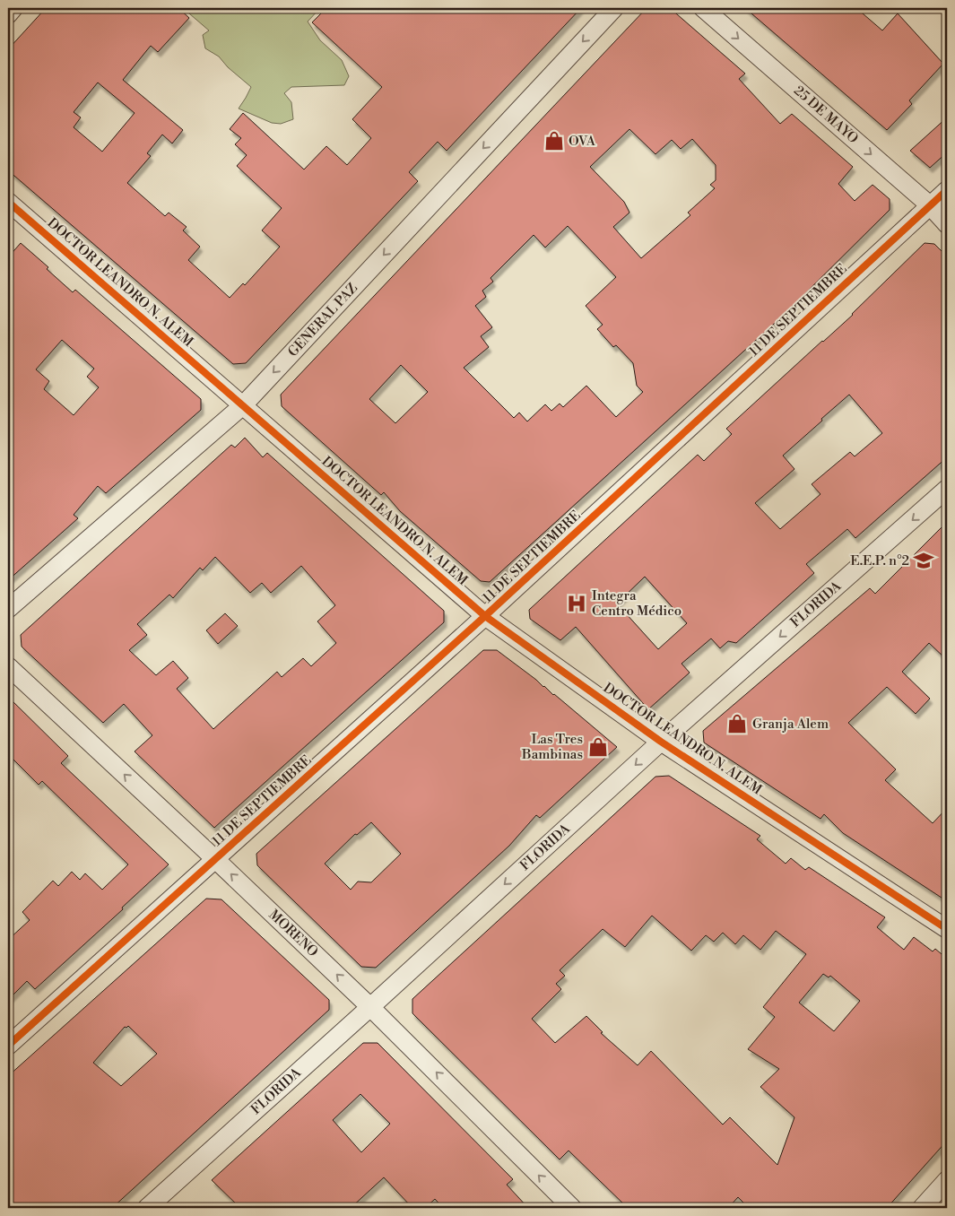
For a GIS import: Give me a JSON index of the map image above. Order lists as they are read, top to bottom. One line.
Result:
{"streets":{"street":["25 DE MAYO","DOCTOR LEANDRO N. ALEM","11 DE SEPTIEMBRE","GENERAL PAZ","FLORIDA","MORENO"]},"crossings":[["25 DE MAYO","11 DE SEPTIEMBRE"],["DOCTOR LEANDRO N. ALEM","11 DE SEPTIEMBRE"],["DOCTOR LEANDRO N. ALEM","GENERAL PAZ"],["DOCTOR LEANDRO N. ALEM","FLORIDA"],["11 DE SEPTIEMBRE","MORENO"],["FLORIDA","MORENO"]],"one_way":["25 DE MAYO","GENERAL PAZ","FLORIDA","MORENO"],"places":{"shop":["OVA","Granja Alem","Las Tres Bambinas"],"school or university":["E.E.P. n°2"],"hospital":["Integra Centro Médico"]}}
